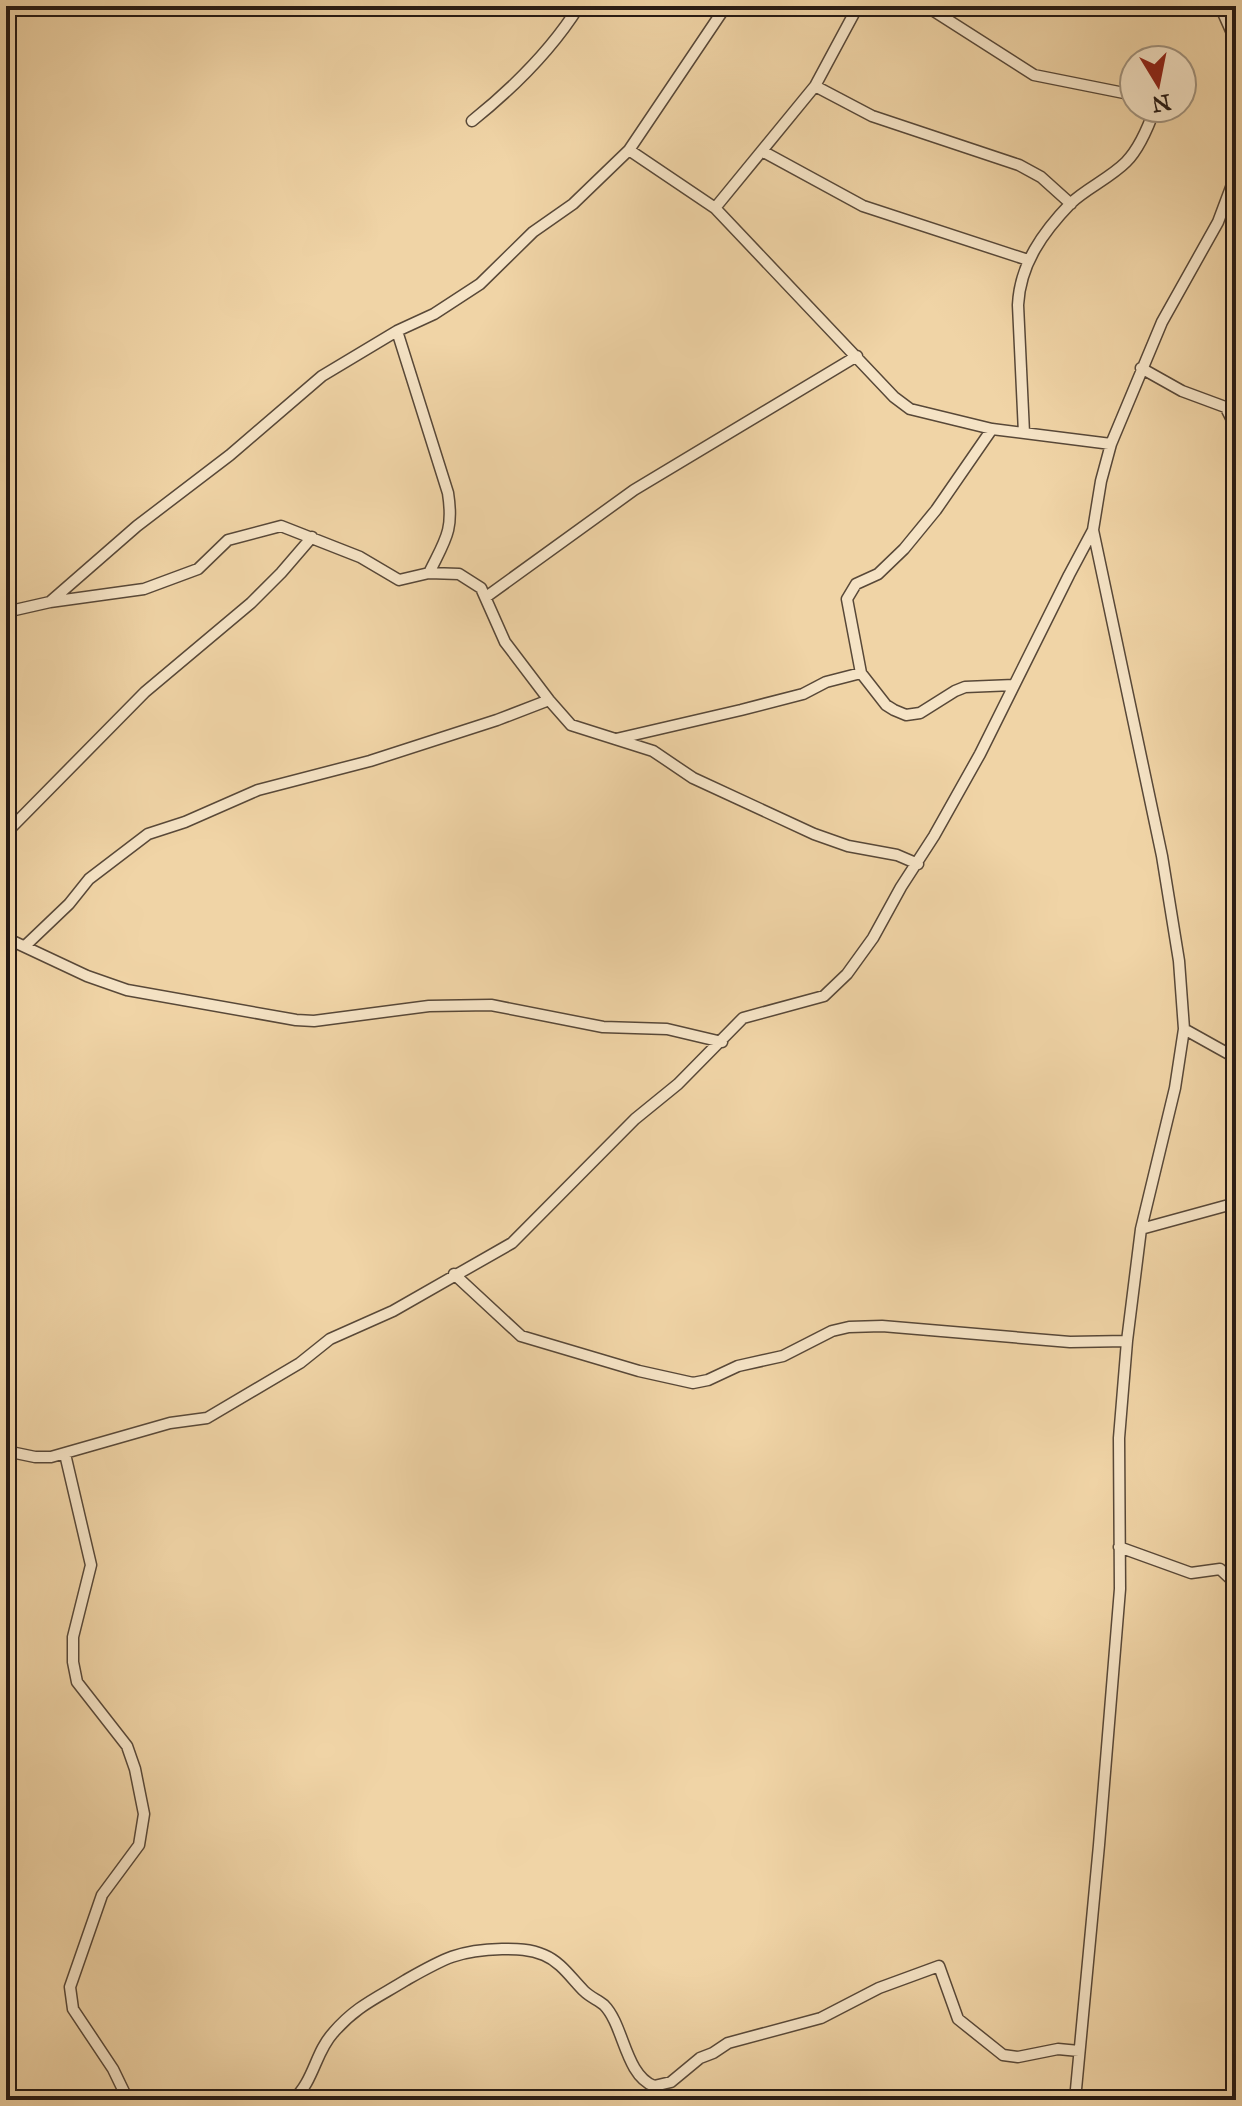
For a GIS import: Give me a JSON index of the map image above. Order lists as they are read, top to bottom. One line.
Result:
{"north":"bottom"}
